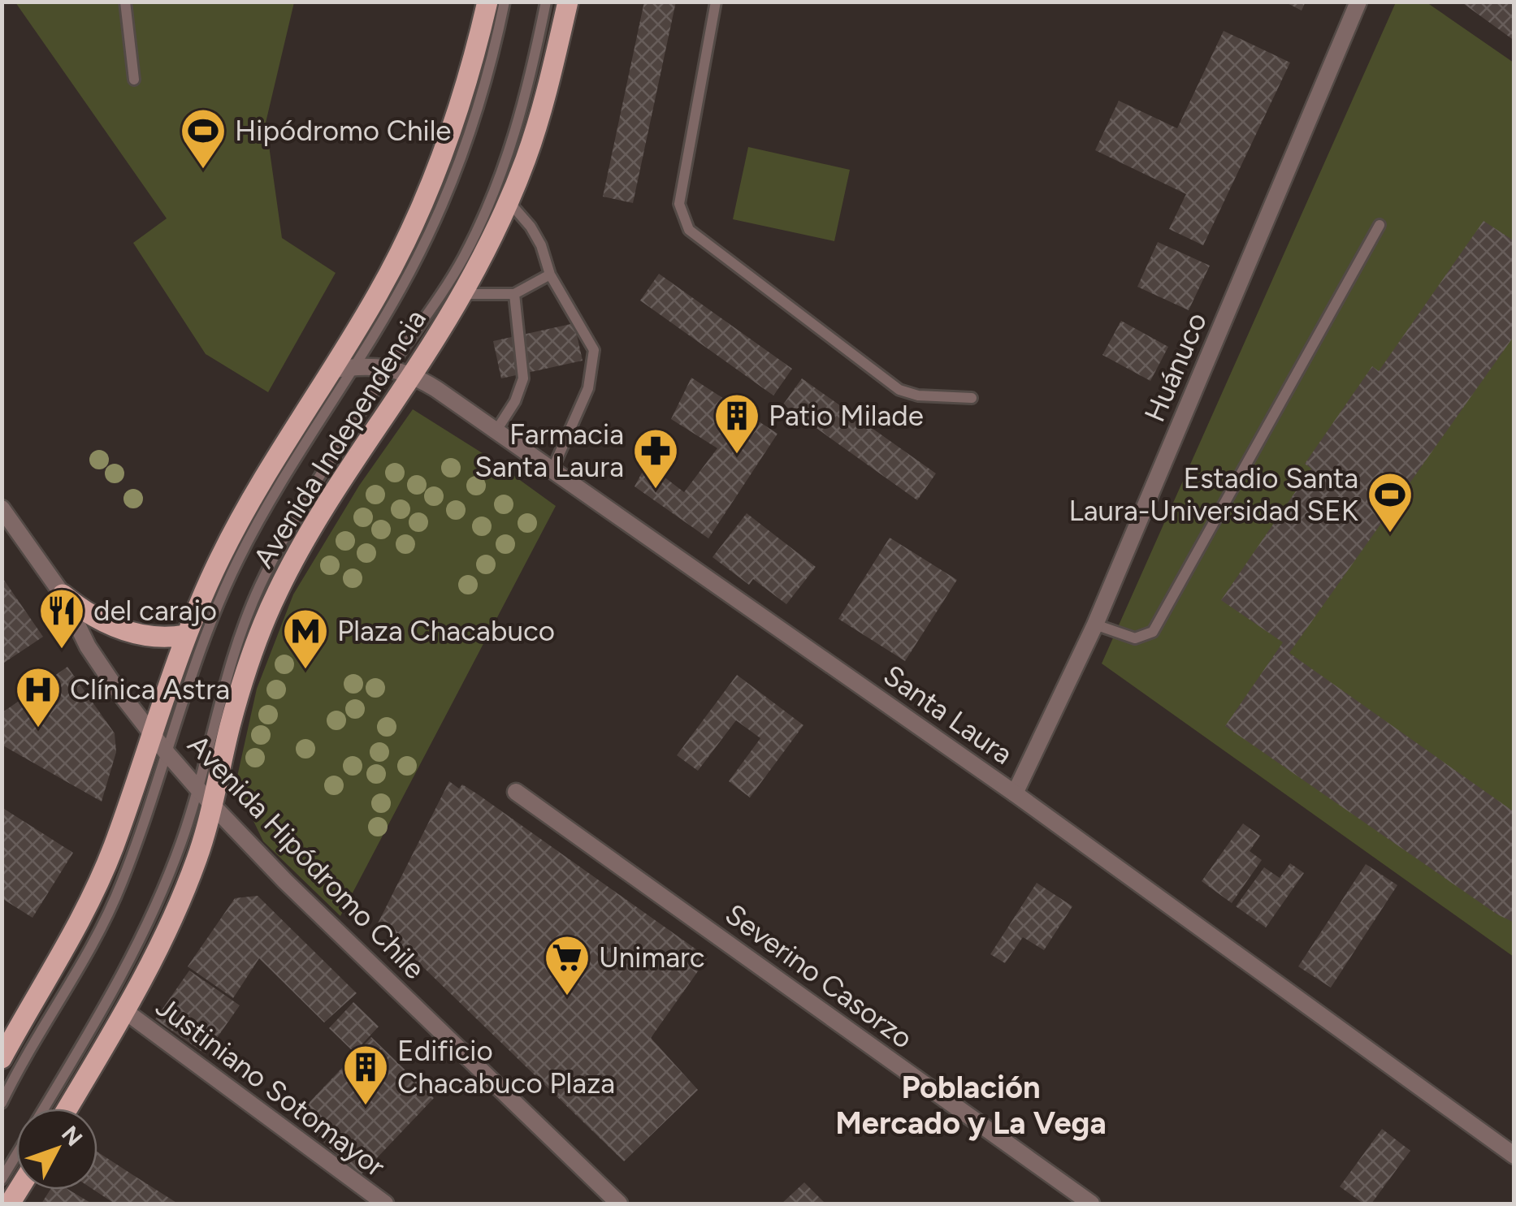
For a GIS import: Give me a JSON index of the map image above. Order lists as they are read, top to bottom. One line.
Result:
{"streets":{"main road":["Avenida Independencia"],"street":["Huánuco","Santa Laura","Avenida Hipódromo Chile","Severino Casorzo","Justiniano Sotomayor"]},"crossings":[["Huánuco","Santa Laura"],["Avenida Independencia","Santa Laura"],["Avenida Independencia","Avenida Hipódromo Chile"],["Avenida Independencia","Justiniano Sotomayor"]],"districts":["Población Mercado y La Vega"],"places":{"sports":["Hipódromo Chile","Estadio Santa Laura-Universidad SEK"],"building":["Patio Milade","Edificio Chacabuco Plaza"],"pharmacy":["Farmacia Santa Laura"],"restaurant":["del carajo"],"metro station":["Plaza Chacabuco"],"hospital":["Clínica Astra"],"supermarket":["Unimarc"]},"north":"top right"}
